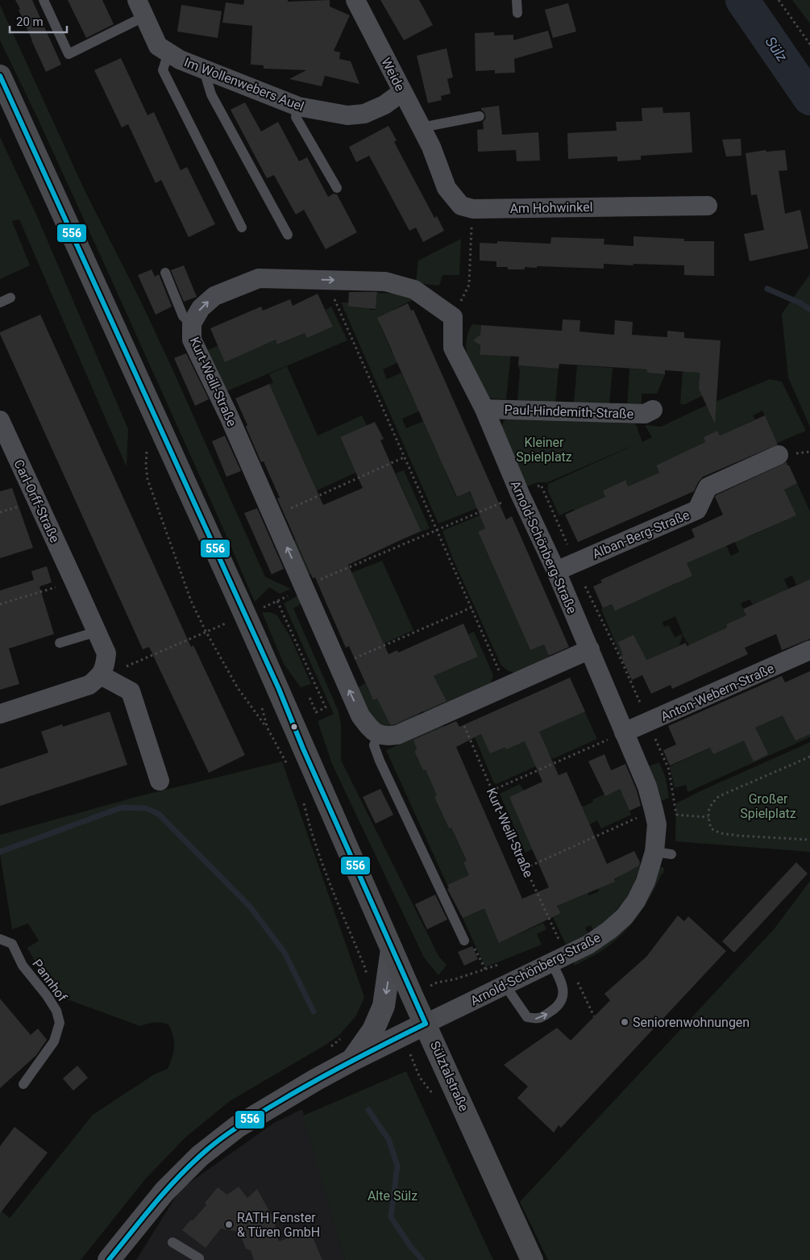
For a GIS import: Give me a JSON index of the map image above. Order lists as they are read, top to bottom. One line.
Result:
{"streets":{"main road":["Sülztalstraße"],"street":["Weide","Im Wollenwebers Auel","Am Hohwinkel","Kurt-Weill-Straße","Paul-Hindemith-Straße","Carl-Orff-Straße","Alban-Berg-Straße","Arnold-Schönberg-Straße","Anton-Webern-Straße"],"lane":["Pannhof"]},"crossings":[["Weide","Im Wollenwebers Auel"],["Weide","Am Hohwinkel"],["Kurt-Weill-Straße","Arnold-Schönberg-Straße"],["Paul-Hindemith-Straße","Arnold-Schönberg-Straße"],["Alban-Berg-Straße","Arnold-Schönberg-Straße"],["Arnold-Schönberg-Straße","Anton-Webern-Straße"],["Arnold-Schönberg-Straße","Sülztalstraße"]],"water":["Sülz"],"parks":["Kleiner Spielplatz","Großer Spielplatz","Alte Sülz"],"places":["Seniorenwohnungen","RATH Fenster & Türen GmbH"],"lines":["transit line 556"],"scale_bar":"20 m"}
